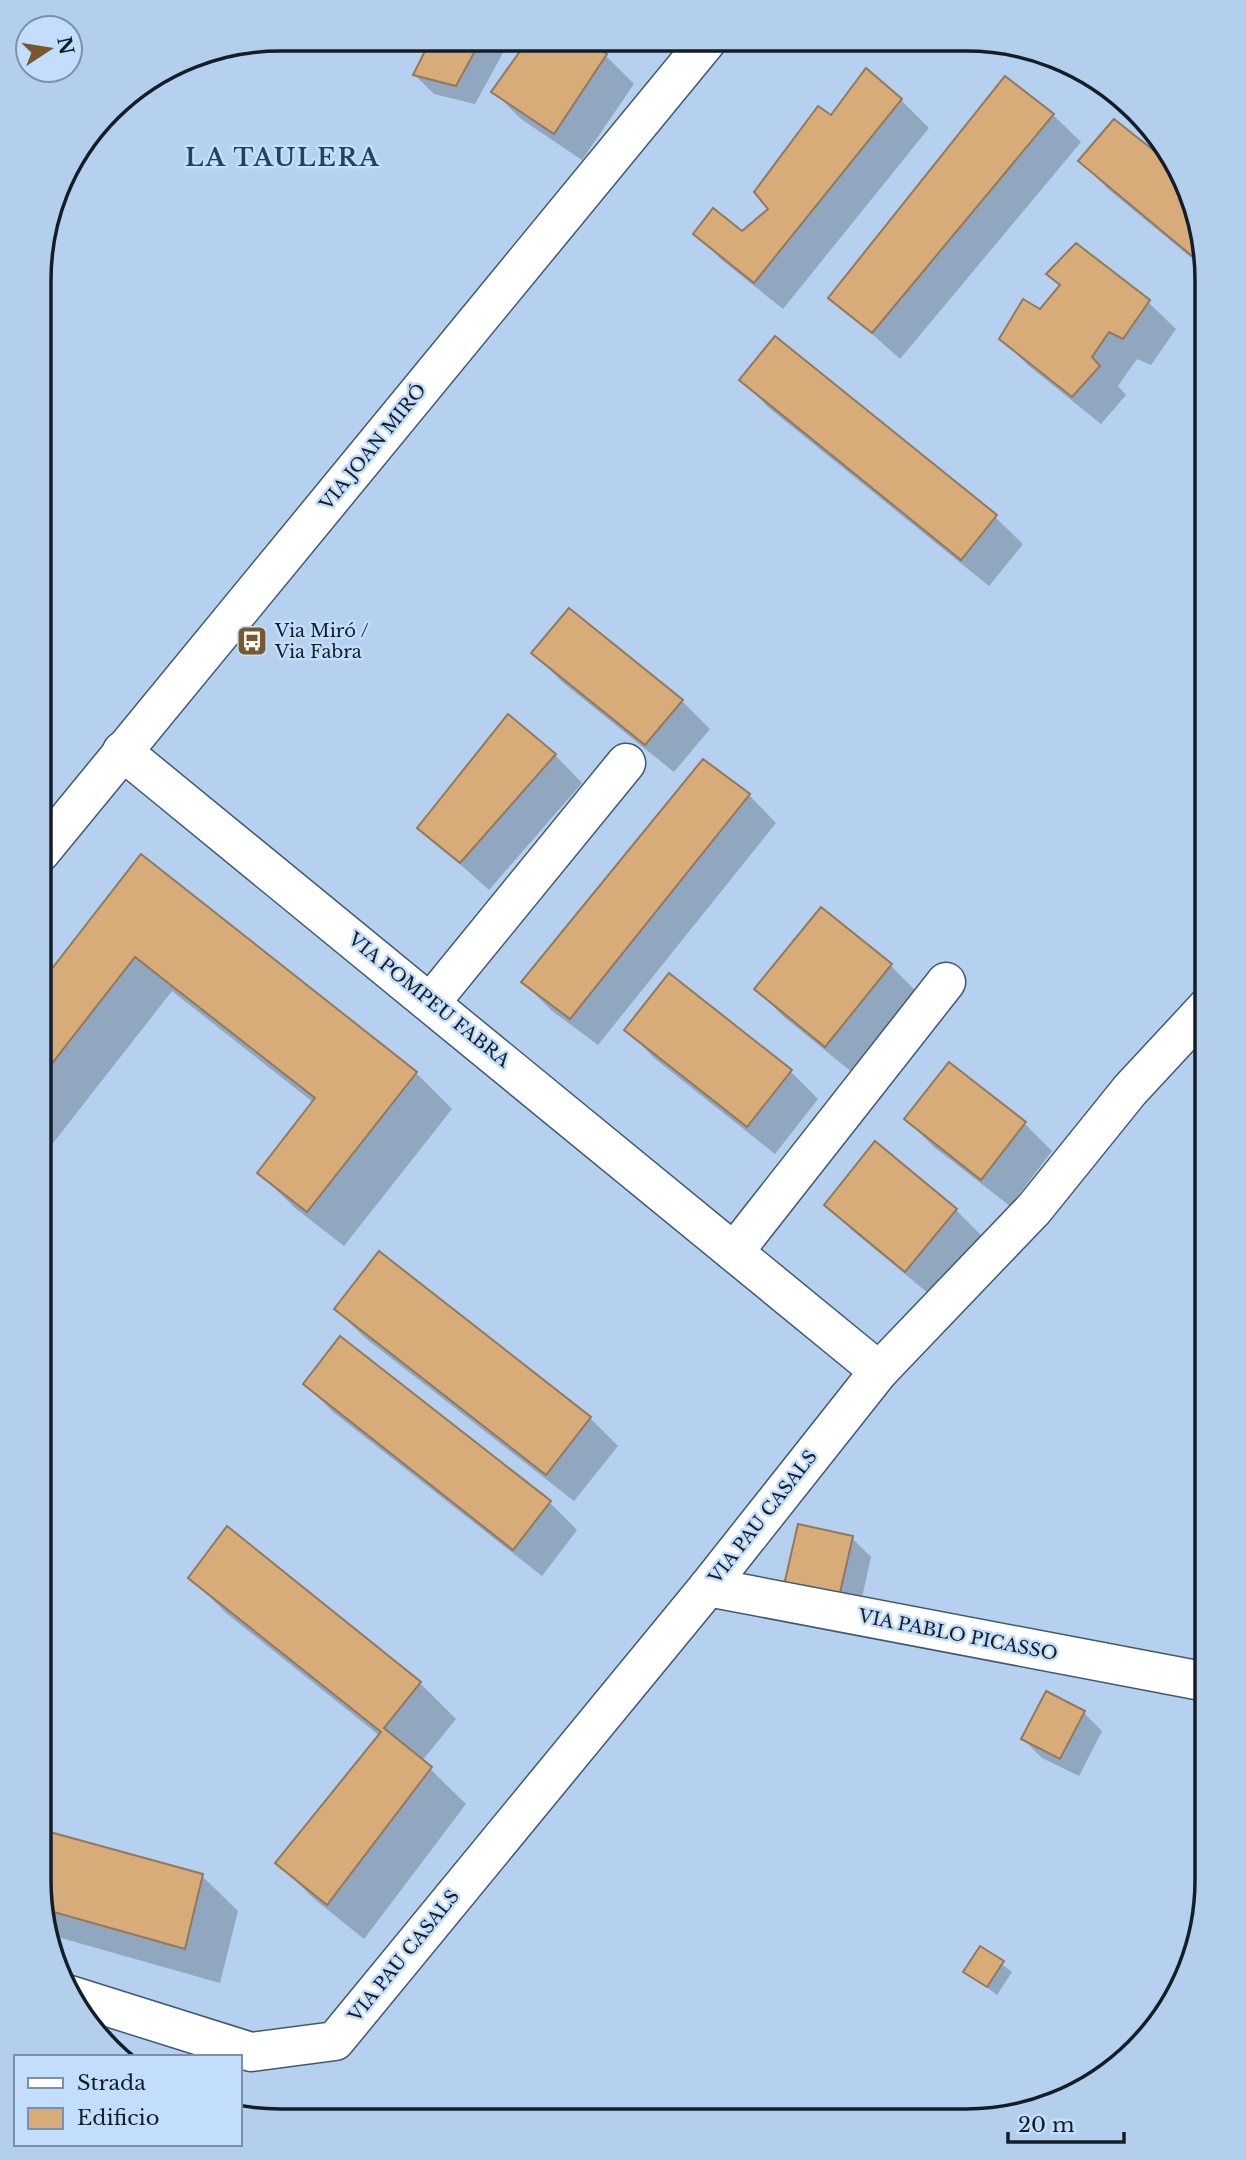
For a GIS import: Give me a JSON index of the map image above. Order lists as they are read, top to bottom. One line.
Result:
{"streets":{"street":["VIA JOAN MIRÓ","VIA POMPEU FABRA","VIA PAU CASALS","VIA PABLO PICASSO"]},"crossings":[["VIA JOAN MIRÓ","VIA POMPEU FABRA"],["VIA POMPEU FABRA","VIA PAU CASALS"],["VIA PAU CASALS","VIA PABLO PICASSO"]],"districts":["LA TAULERA"],"places":{"bus stop":["Via Miró / Via Fabra"]},"legend":["Strada","Edificio"],"scale_bar":"20 m","north":"right"}
